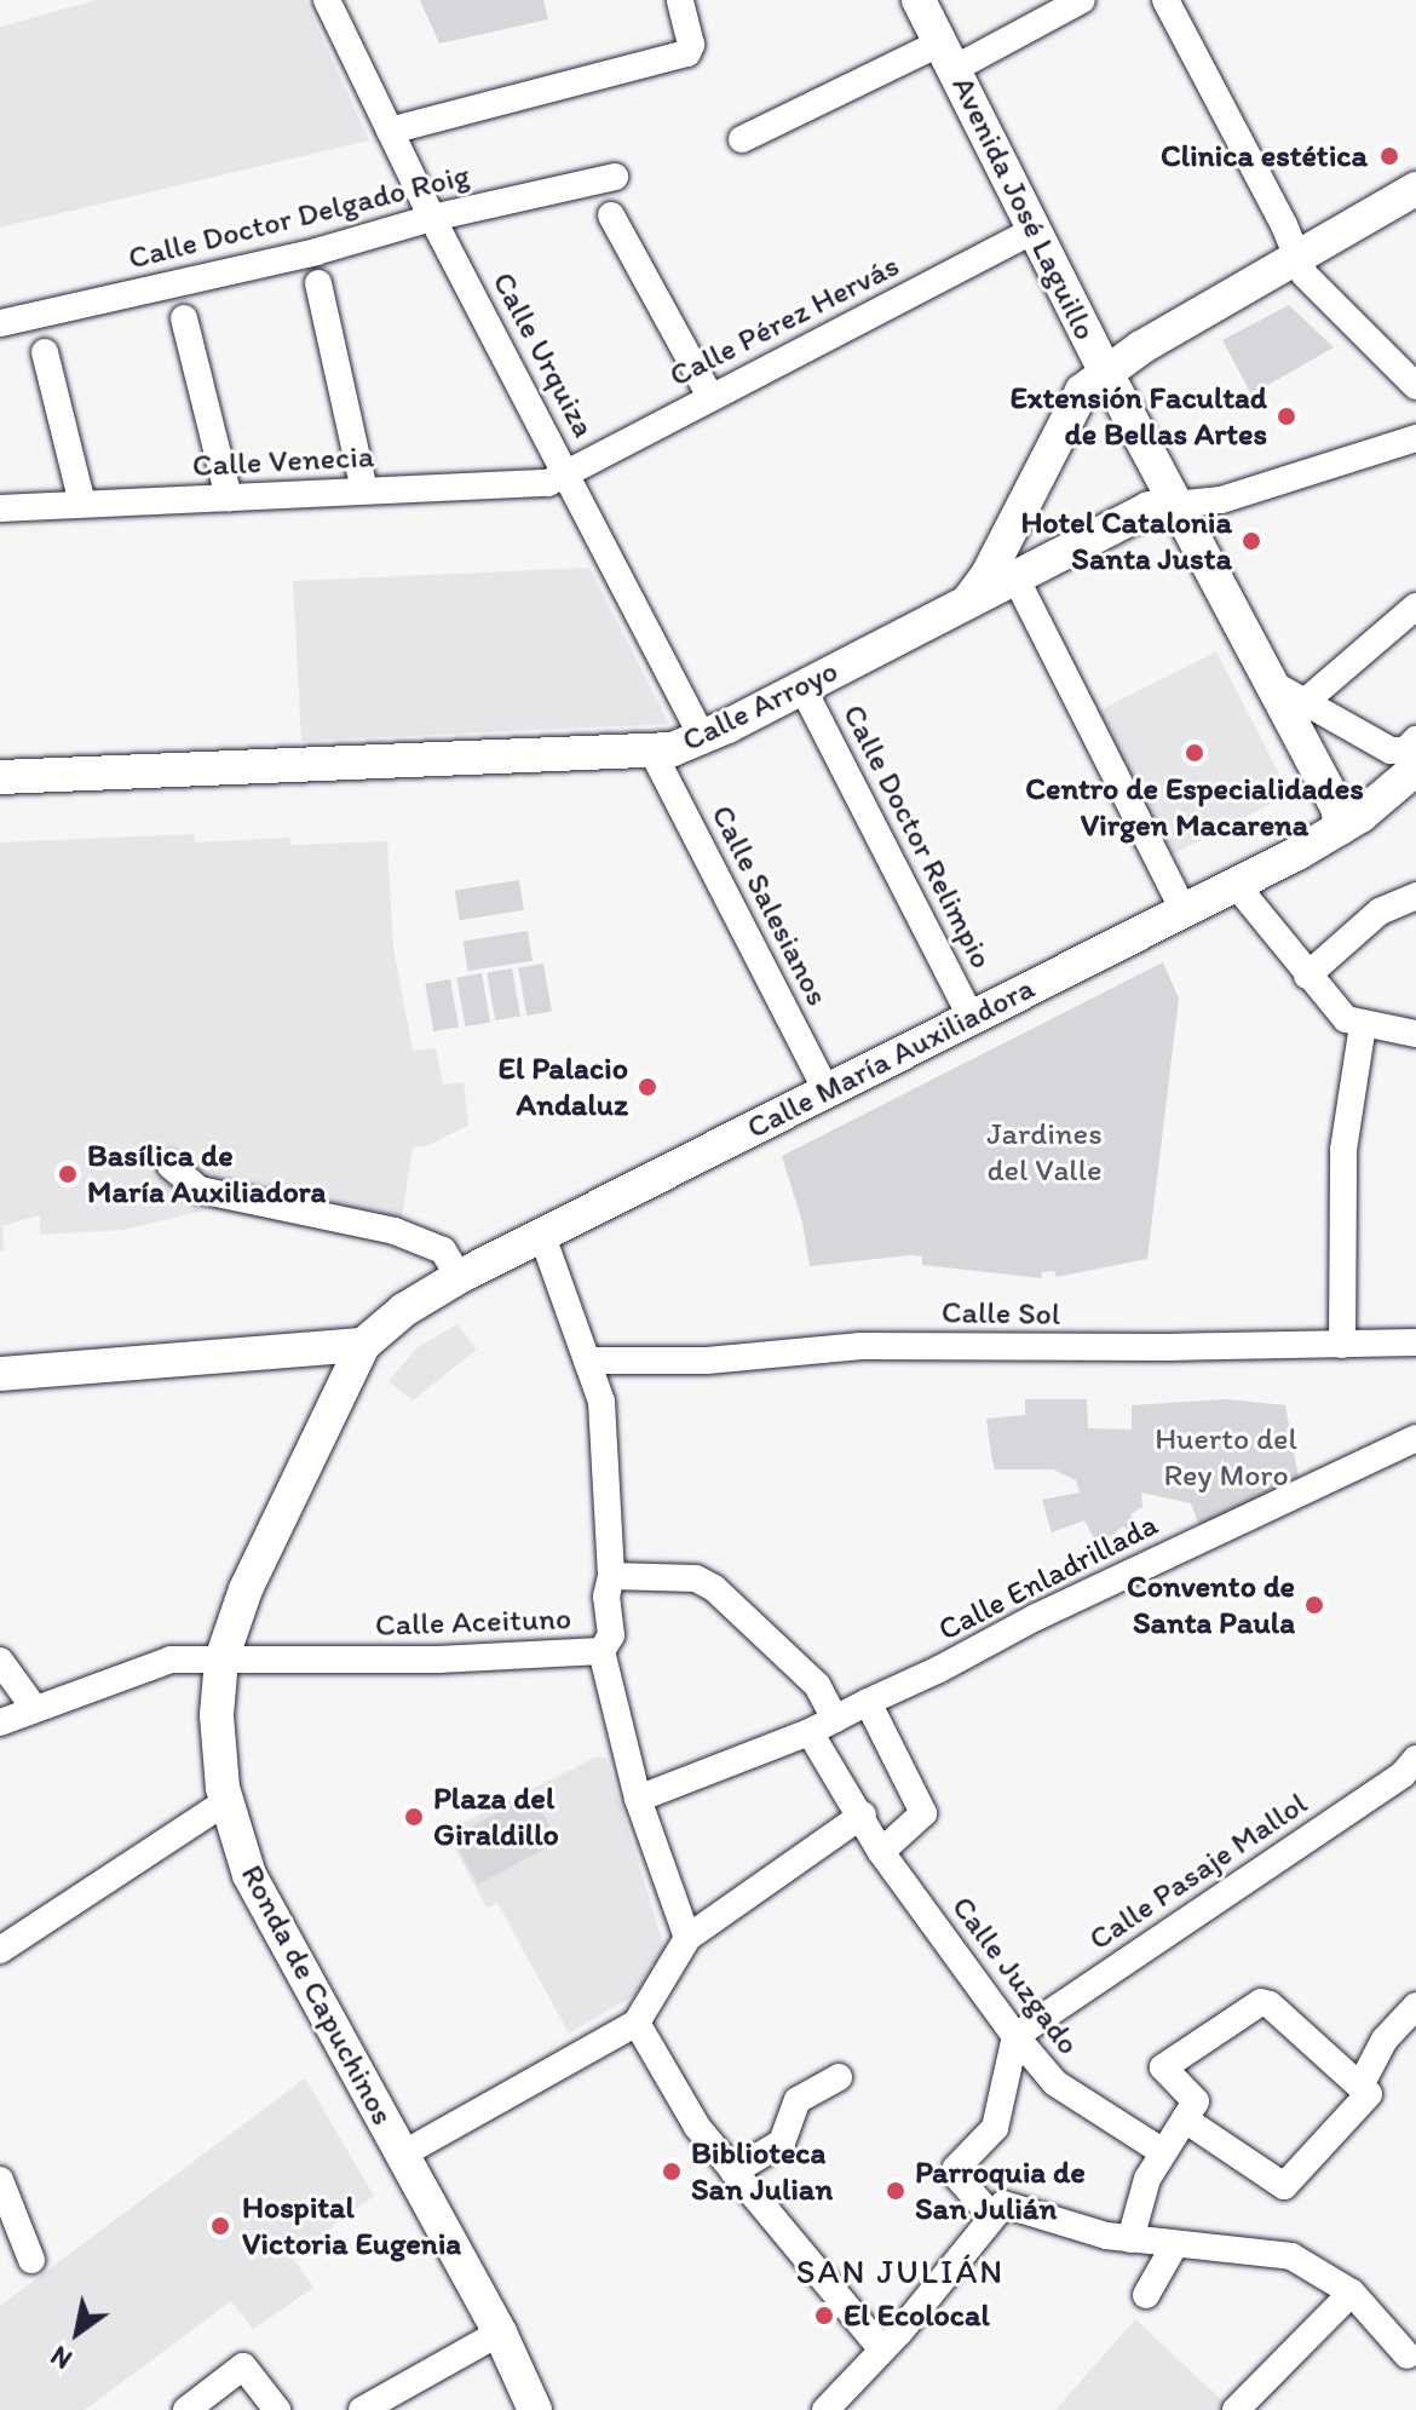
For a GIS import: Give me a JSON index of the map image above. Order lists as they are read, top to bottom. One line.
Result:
{"streets":{"main road":["Avenida José Laguillo","Calle Arroyo","Calle María Auxiliadora","Ronda de Capuchinos"],"street":["Calle Doctor Delgado Roig","Calle Pérez Hervás","Calle Urquiza","Calle Venecia","Calle Doctor Relimpio","Calle Salesianos","Calle Sol","Calle Enladrillada","Calle Aceituno","Calle Pasaje Mallol","Calle Juzgado"]},"crossings":[["Avenida José Laguillo","Calle Pérez Hervás"],["Avenida José Laguillo","Calle Arroyo"],["Avenida José Laguillo","Calle María Auxiliadora"],["Calle Doctor Delgado Roig","Calle Urquiza"],["Calle Pérez Hervás","Calle Urquiza"],["Calle Pérez Hervás","Calle Venecia"],["Calle Urquiza","Calle Venecia"],["Calle Urquiza","Calle Arroyo"],["Calle Arroyo","Calle Doctor Relimpio"],["Calle Arroyo","Calle Salesianos"],["Calle Doctor Relimpio","Calle María Auxiliadora"],["Calle Salesianos","Calle María Auxiliadora"],["Calle María Auxiliadora","Ronda de Capuchinos"],["Calle Enladrillada","Calle Juzgado"],["Calle Aceituno","Ronda de Capuchinos"],["Calle Pasaje Mallol","Calle Juzgado"]],"districts":["SAN JULIÁN"],"parks":["Jardines del Valle","Huerto del Rey Moro"],"places":["Clinica estética","Extensión Facultad de Bellas Artes","Hotel Catalonia Santa Justa","Centro de Especialidades Virgen Macarena","El Palacio Andaluz","Basílica de María Auxiliadora","Convento de Santa Paula","Plaza del Giraldillo","Biblioteca San Julian","Parroquia de San Julián","Hospital Victoria Eugenia","El Ecolocal"],"north":"bottom left"}
